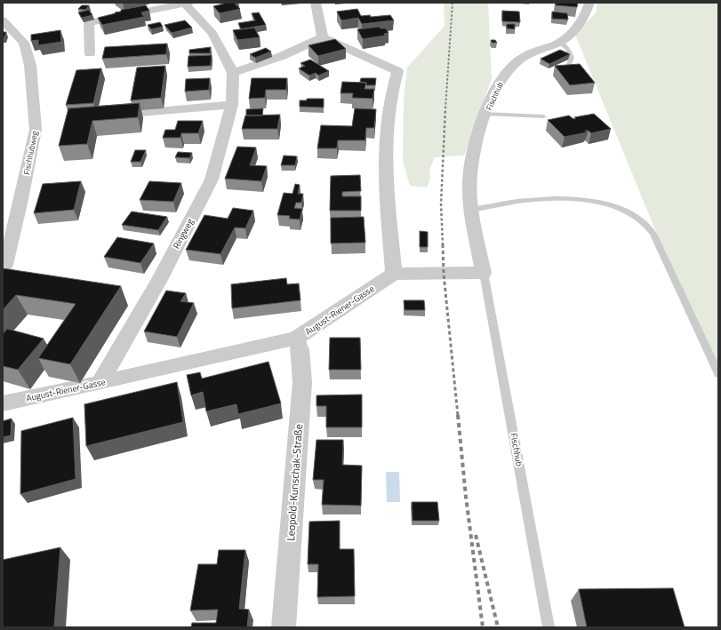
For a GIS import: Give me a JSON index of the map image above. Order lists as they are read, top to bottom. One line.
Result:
{"streets":{"street":["Fischhub","Fischhubweg","Ringweg","August-Riener-Gasse","Leopold-Kunschak-Straße"]},"crossings":[["Ringweg","August-Riener-Gasse"],["August-Riener-Gasse","Leopold-Kunschak-Straße"]]}
